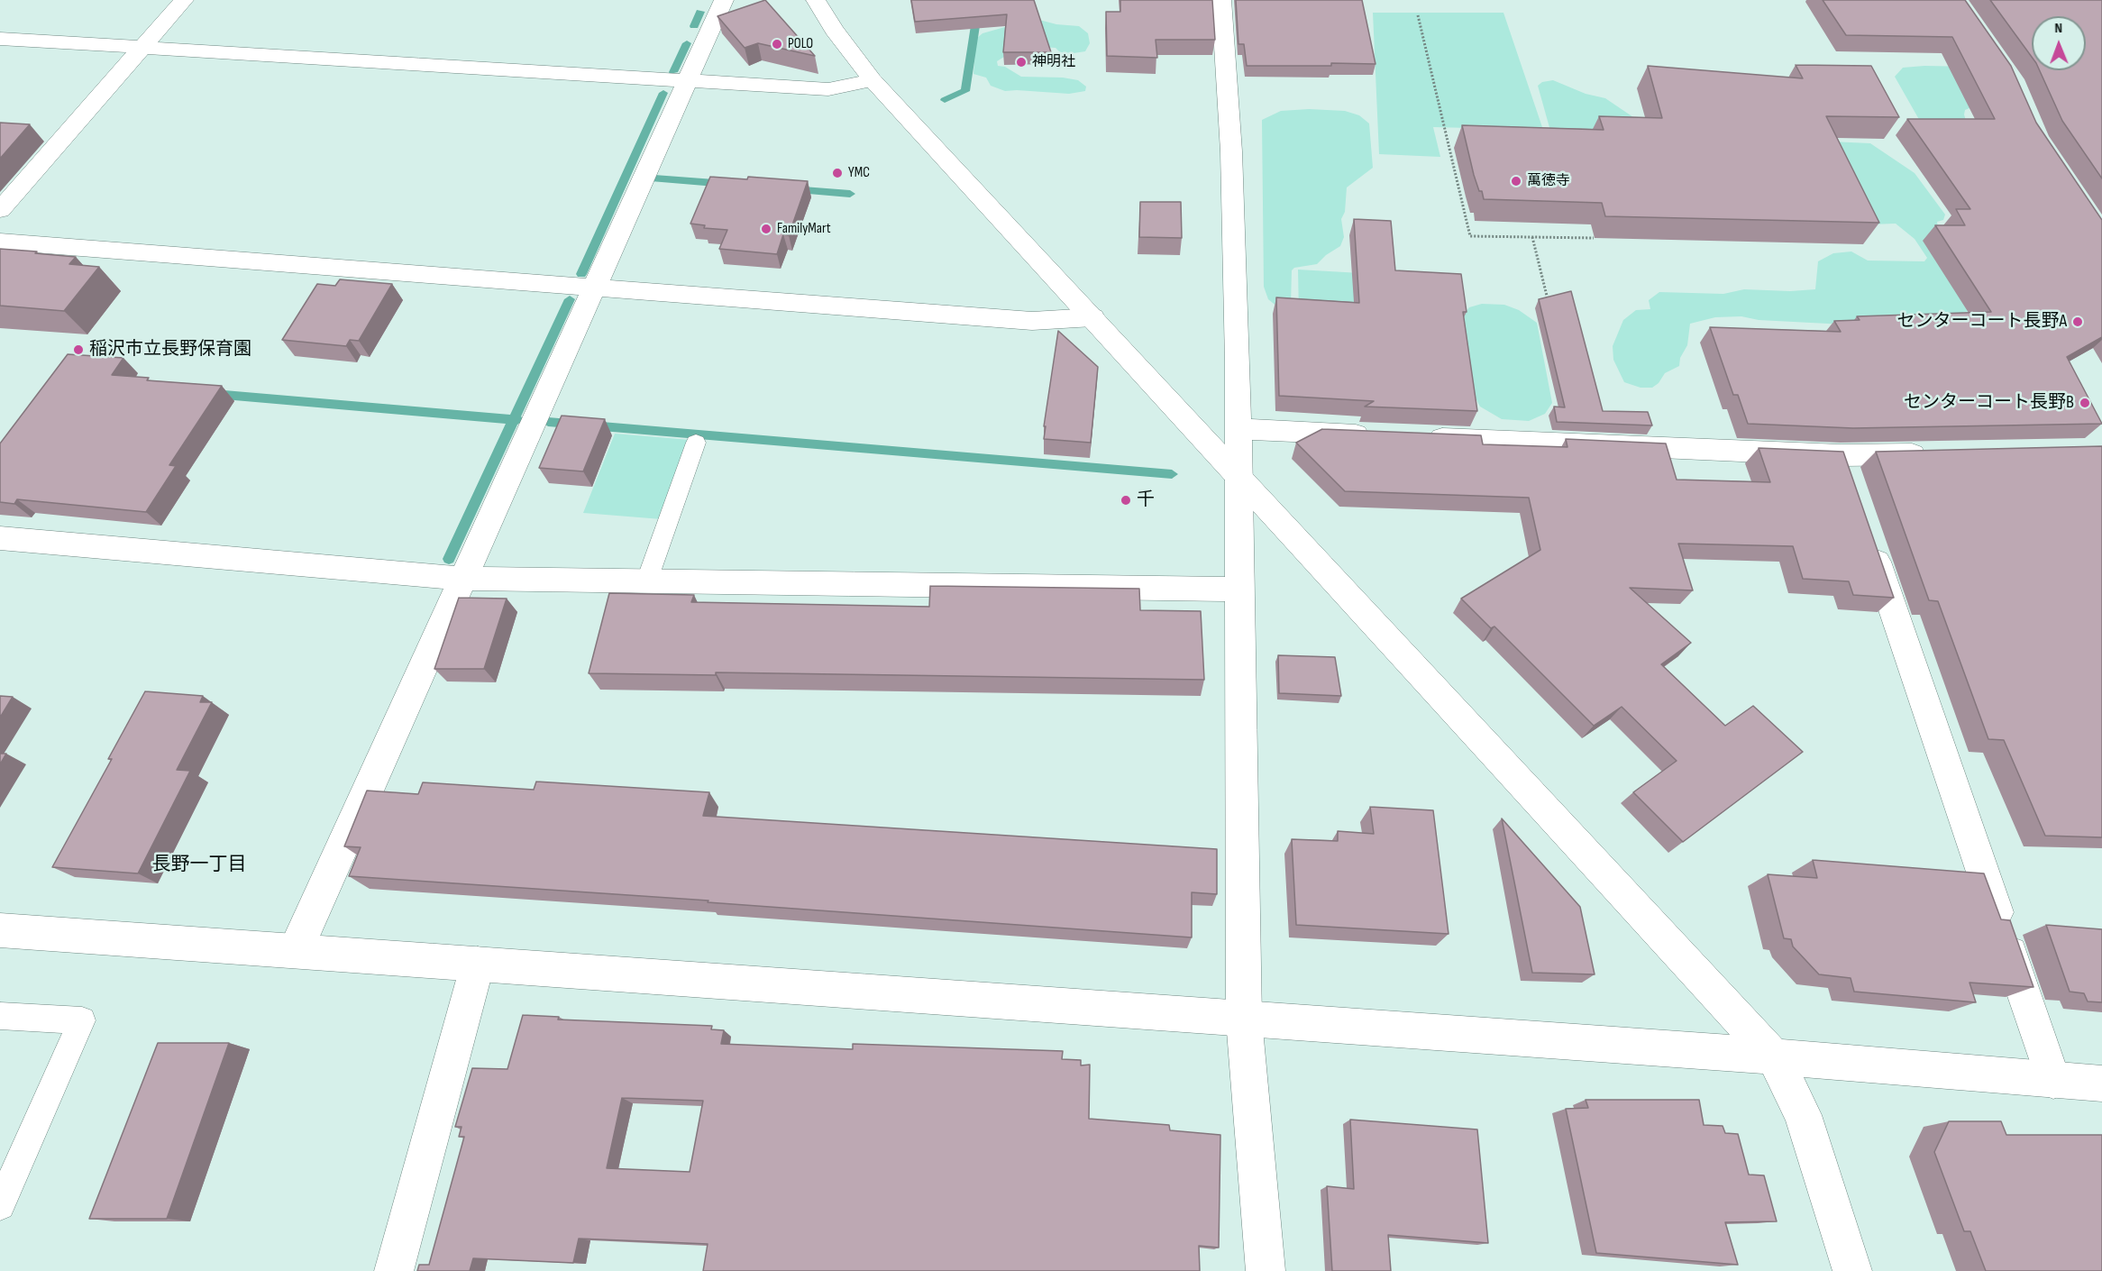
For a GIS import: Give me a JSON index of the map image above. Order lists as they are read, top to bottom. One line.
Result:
{"districts":["長野一丁目"],"places":["POLO","神明社","YMC","萬徳寺","FamilyMart","センターコート長野A","稲沢市立長野保育園","センターコート長野B","千"],"north":"top"}
